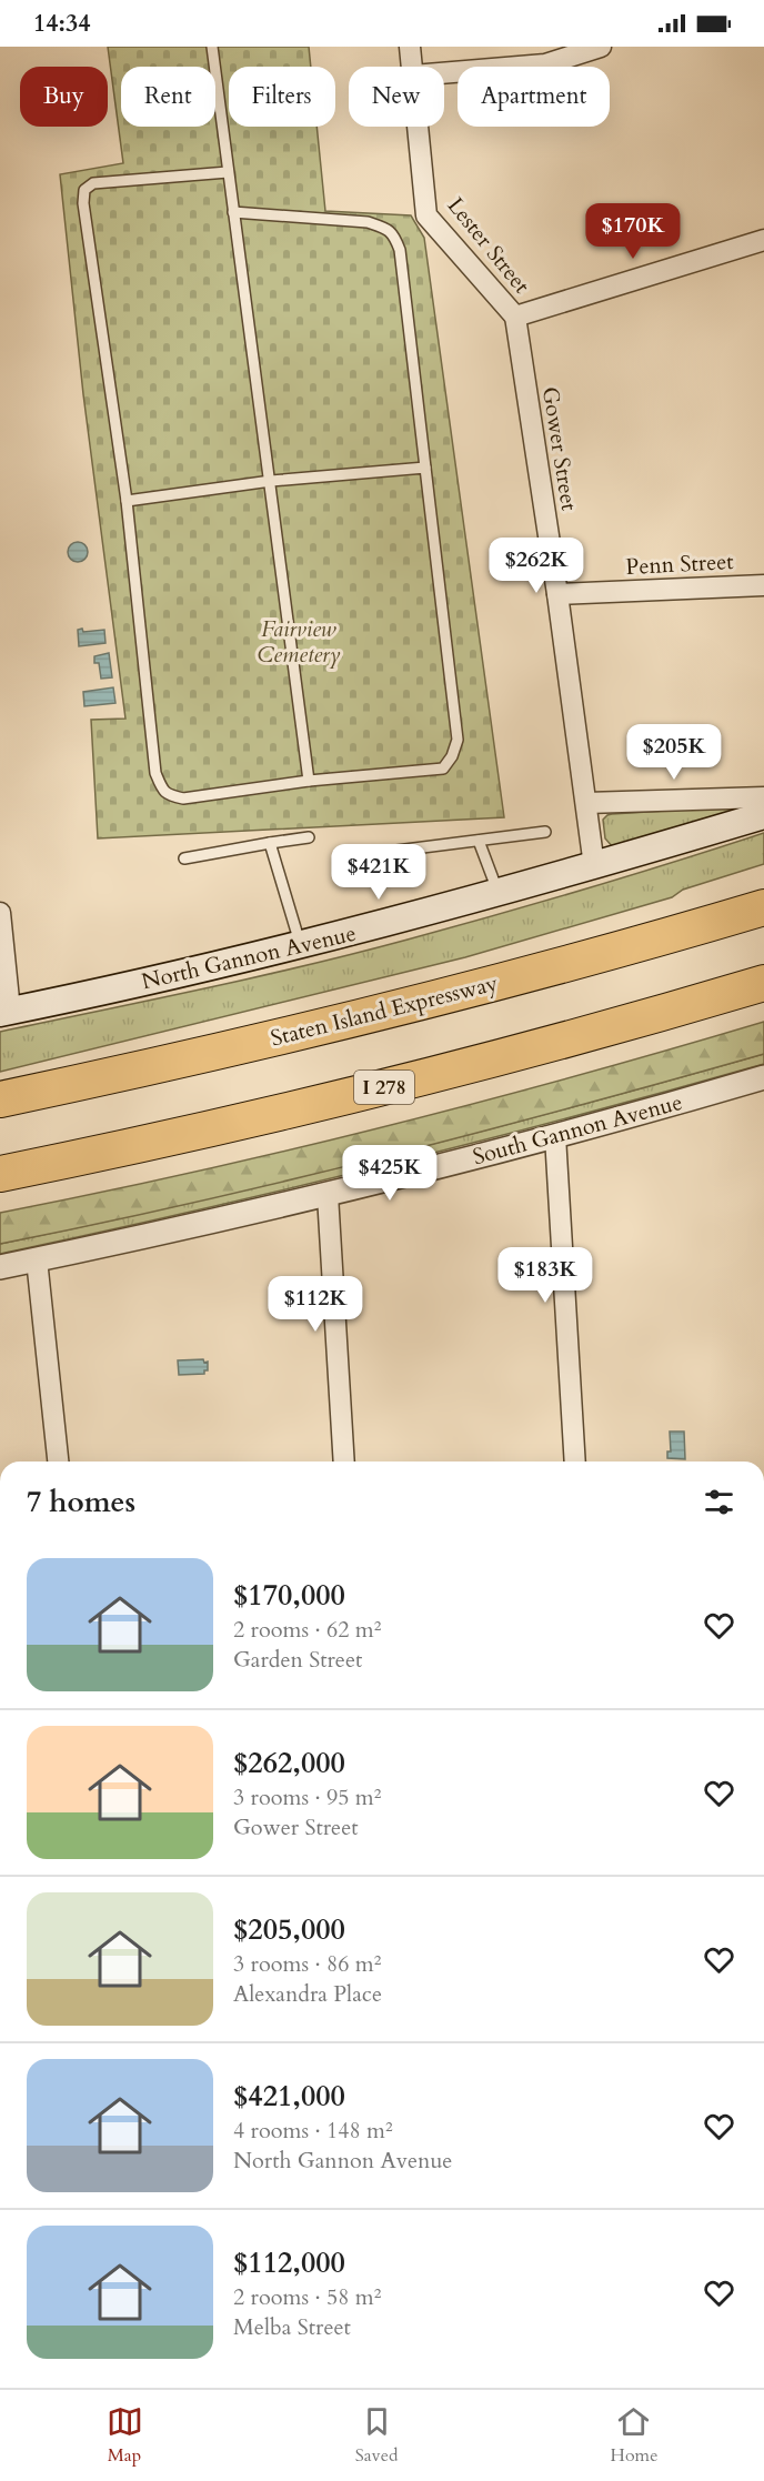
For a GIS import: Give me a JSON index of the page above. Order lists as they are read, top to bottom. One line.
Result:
{"streets":{"highway":["Staten Island Expressway","I 278"],"main road":["North Gannon Avenue"],"street":["Lester Street","Gower Street","Penn Street","South Gannon Avenue"]},"crossings":[["Lester Street","Gower Street"],["Gower Street","Penn Street"],["Gower Street","North Gannon Avenue"]],"parks":["Fairview Cemetery"],"page":{"status":"14:34","chip":["Buy","Rent","Filters","New","Apartment"],"price":["$170K","$262K","$205K","$421K","$425K","$183K","$112K"],"heading":"7 homes","list":[{"name":"$170,000","note":"2 rooms · 62 m² · Garden Street"},{"name":"$262,000","note":"3 rooms · 95 m² · Gower Street"},{"name":"$205,000","note":"3 rooms · 86 m² · Alexandra Place"},{"name":"$421,000","note":"4 rooms · 148 m² · North Gannon Avenue"},{"name":"$112,000","note":"2 rooms · 58 m² · Melba Street"}],"tabs":["Map","Saved","Home"]}}
